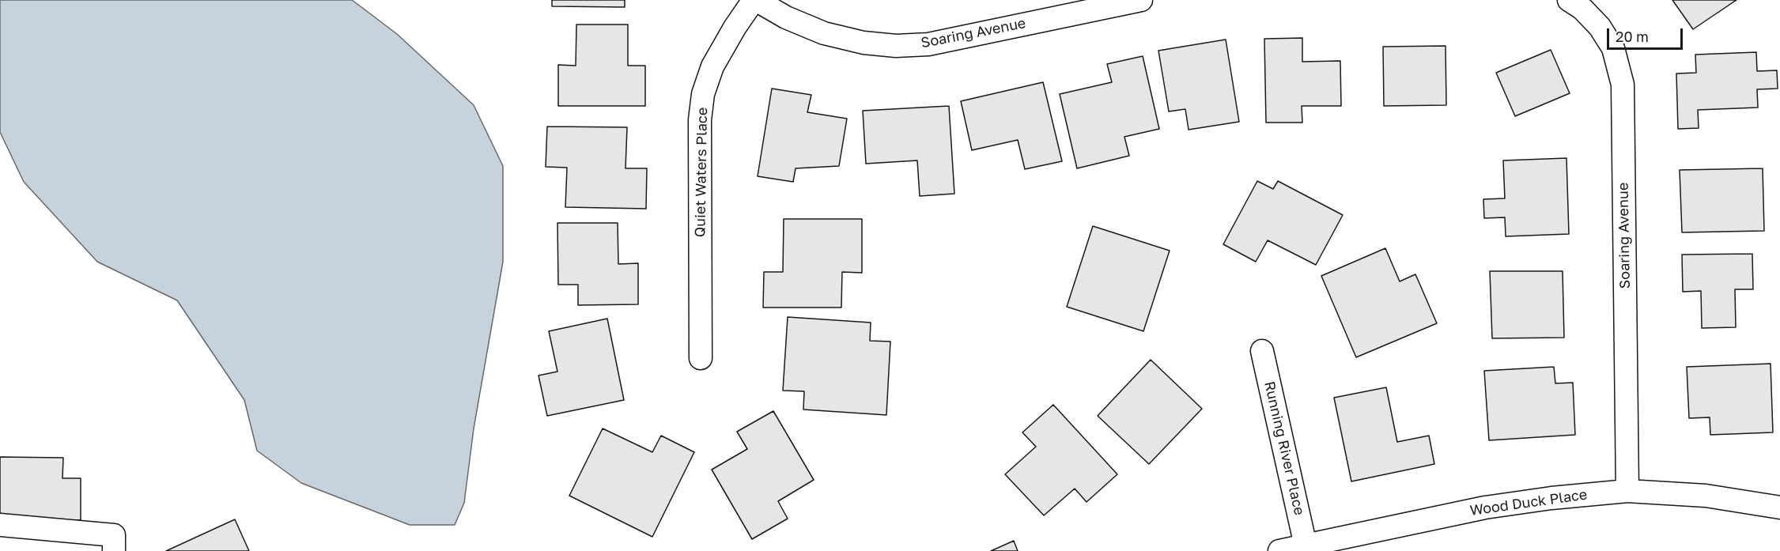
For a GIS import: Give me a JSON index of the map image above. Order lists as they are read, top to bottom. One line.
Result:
{"streets":{"street":["Soaring Avenue","Quiet Waters Place","Running River Place","Wood Duck Place"]},"crossings":[["Soaring Avenue","Quiet Waters Place"],["Soaring Avenue","Wood Duck Place"],["Running River Place","Wood Duck Place"]],"scale_bar":"20 m"}
